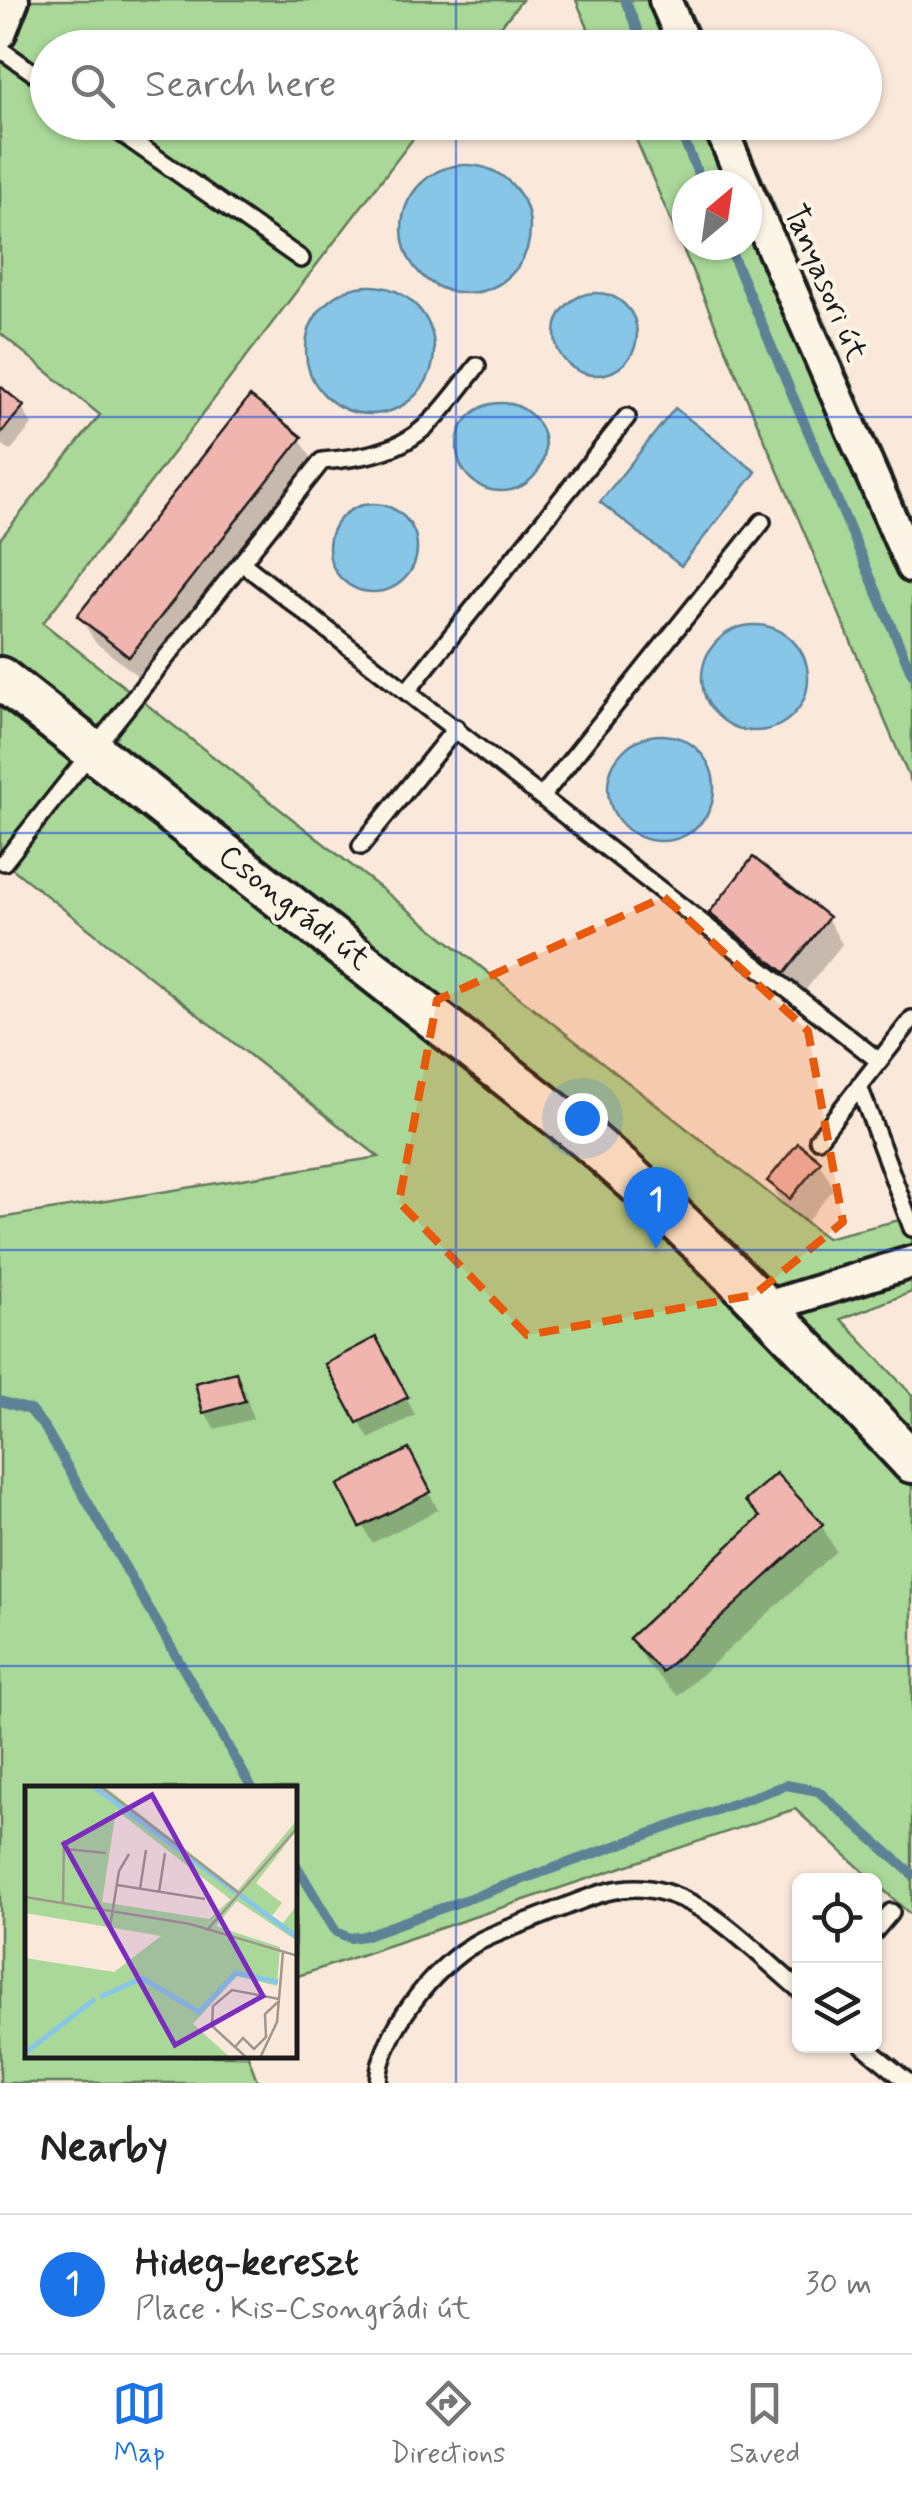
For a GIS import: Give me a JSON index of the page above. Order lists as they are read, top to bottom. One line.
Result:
{"streets":{"main road":["Csongrádi út"],"street":["Tanyasori út"]},"north":"top right","page":{"search":"Search here","pins":"1","heading":"Nearby","list":[{"mark":"1","name":"Hideg-kereszt","note":"Place · Kis-Csongrádi út","value":"30 m"}],"nav":["Map","Directions","Saved"]}}
